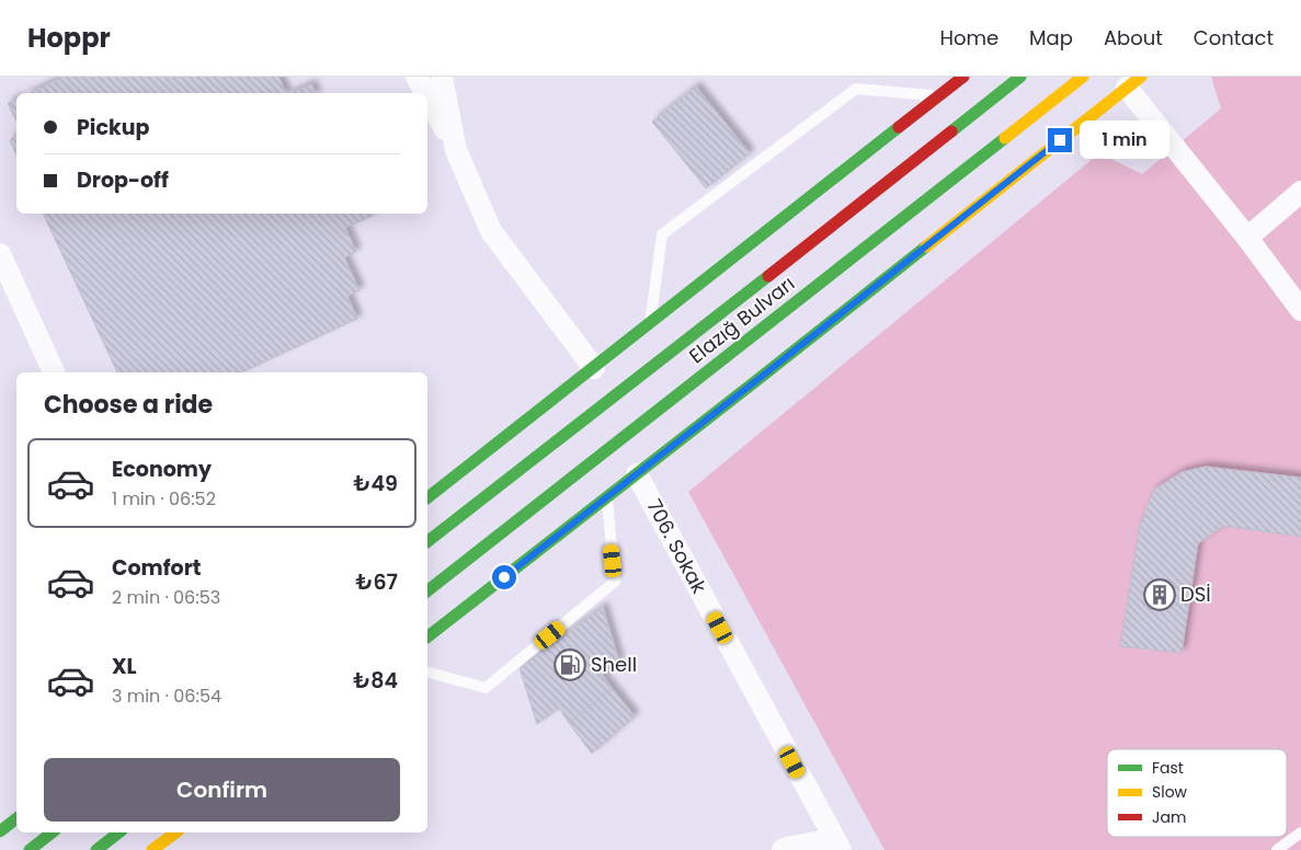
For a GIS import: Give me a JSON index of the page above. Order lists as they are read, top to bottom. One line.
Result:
{"streets":{"highway":["Elazığ Bulvarı"],"street":["706. Sokak"]},"places":{"building":["DSİ"],"fuel station":["Shell"]},"legend":["Fast","Slow","Jam"],"page":{"header":"Hoppr","nav":["Home","Map","About","Contact"],"banner":["Pickup","Drop-off"],"bubble":"1 min","heading":"Choose a ride","list":[{"name":"Economy","note":"1 min · 06:52","value":"₺49"},{"name":"Comfort","note":"2 min · 06:53","value":"₺67"},{"name":"XL","note":"3 min · 06:54","value":"₺84"}],"buttons":"Confirm"}}
